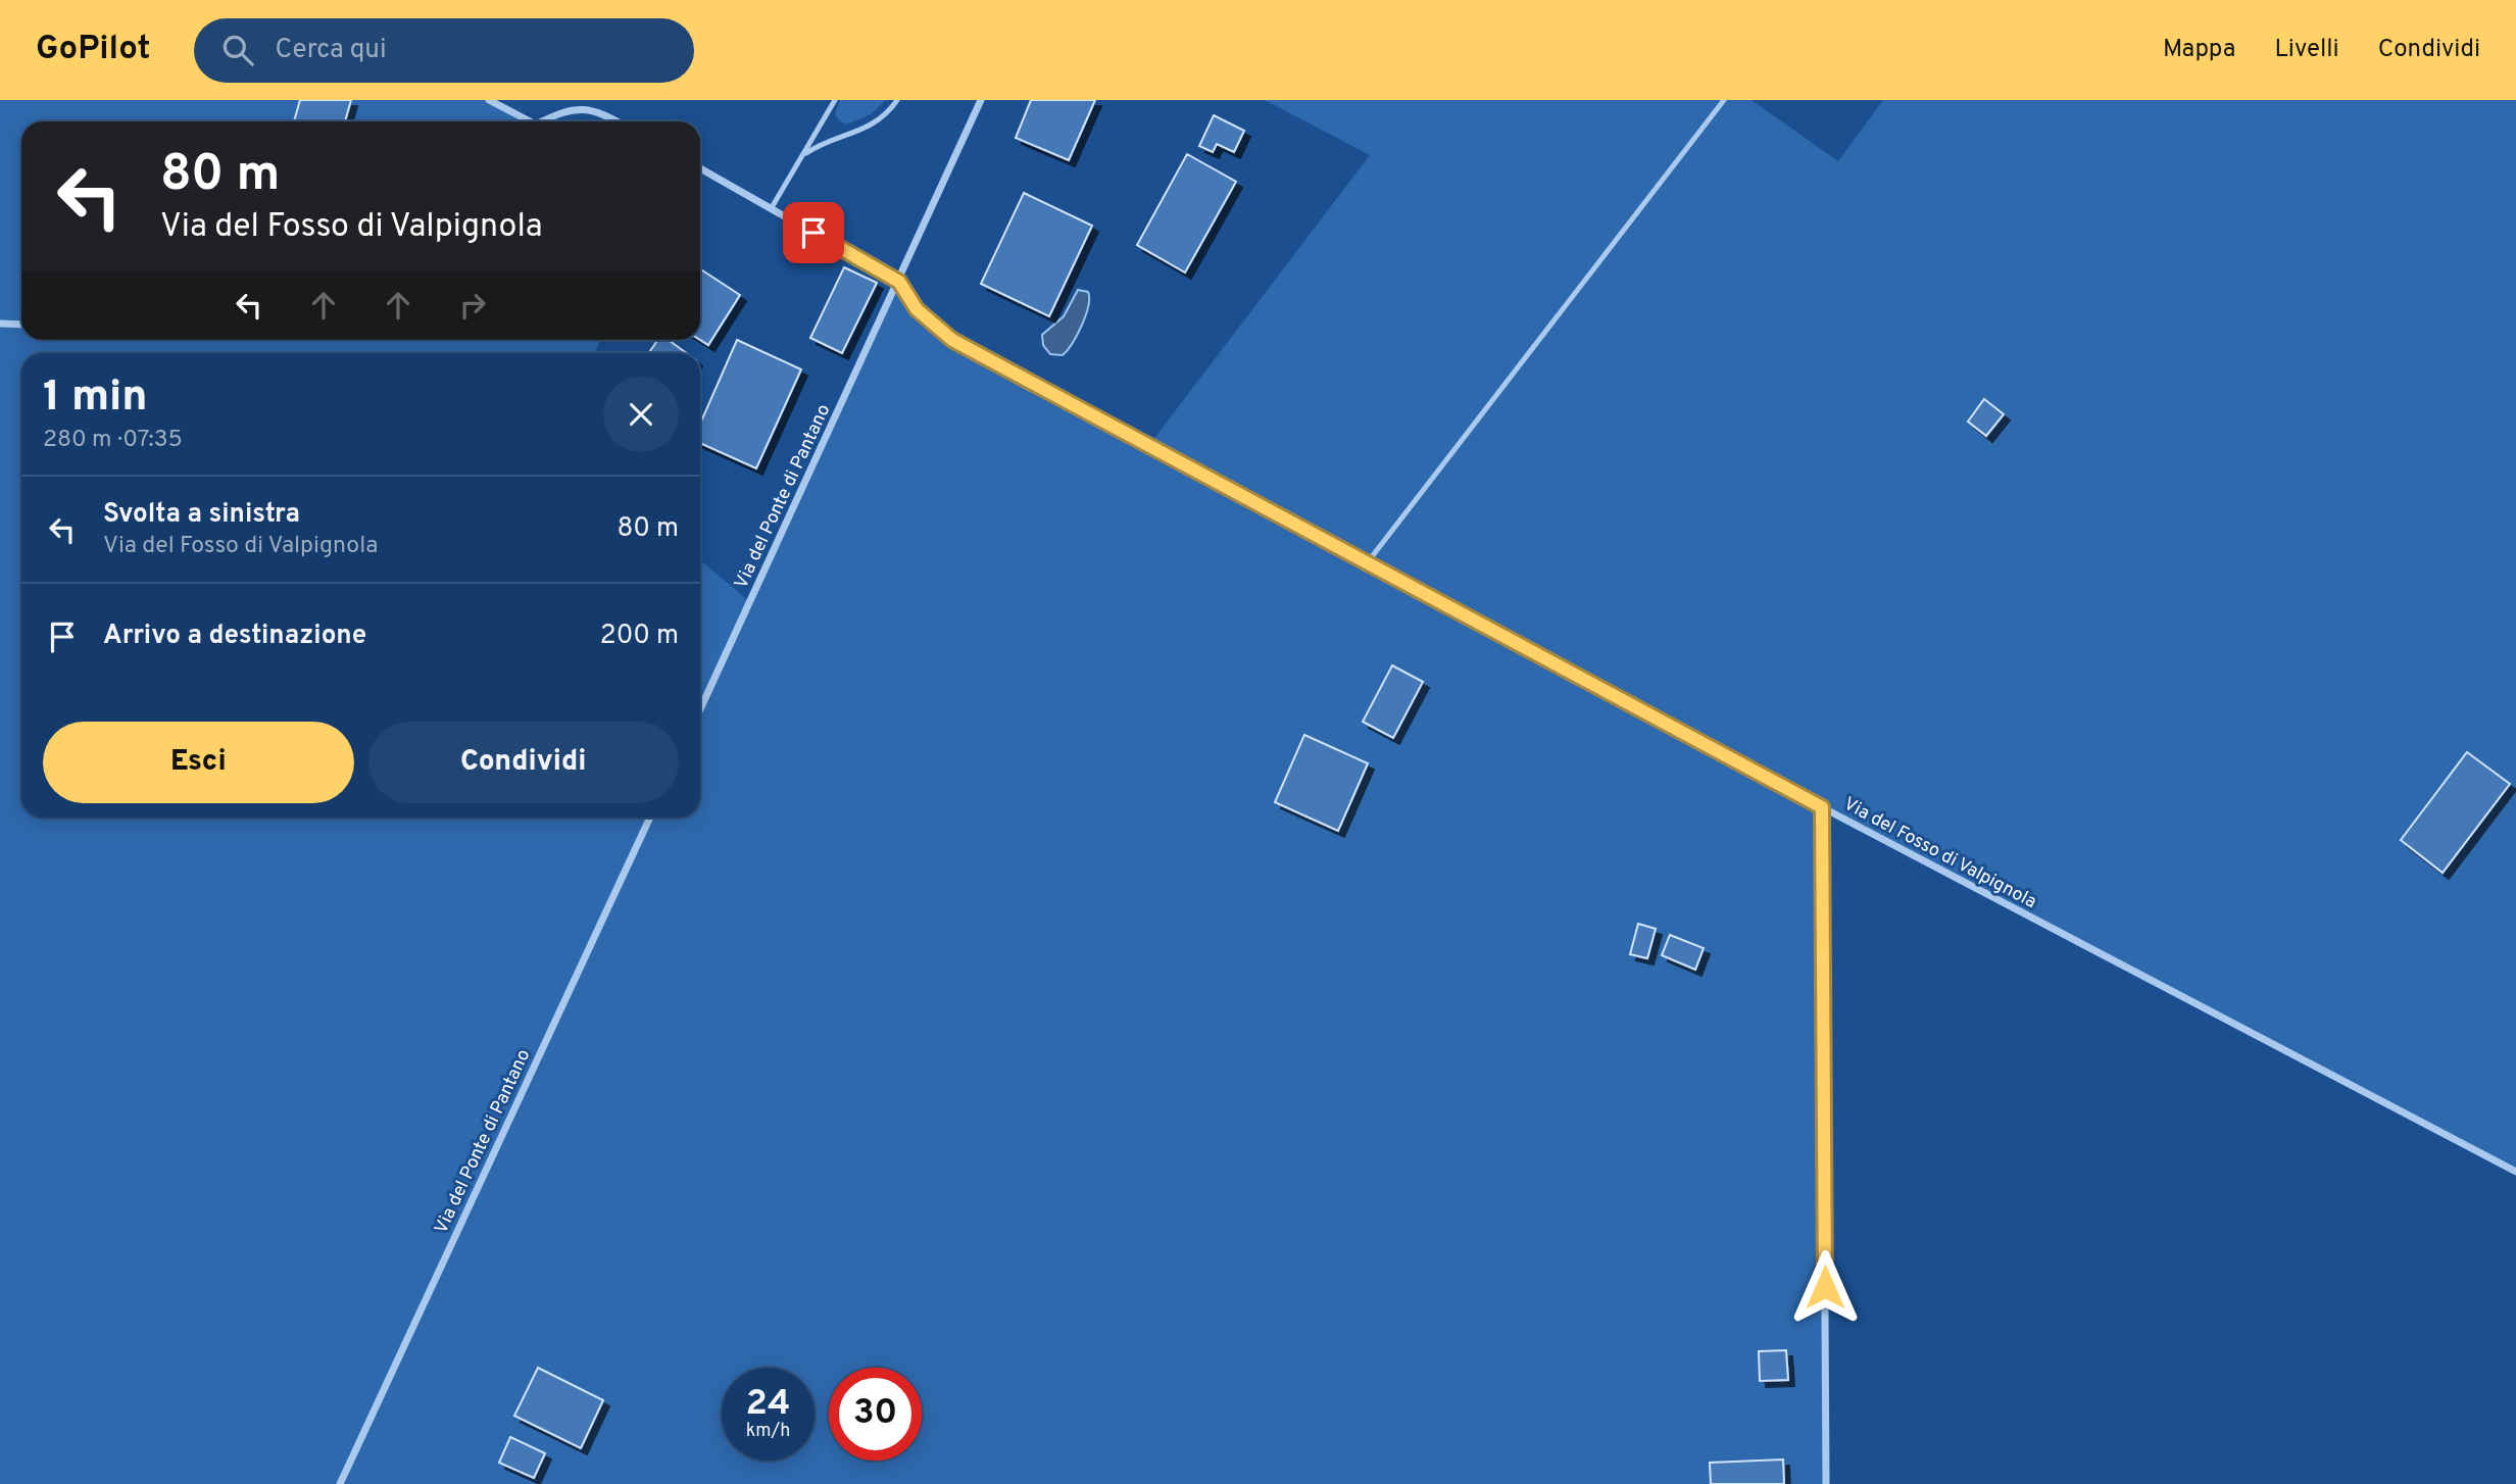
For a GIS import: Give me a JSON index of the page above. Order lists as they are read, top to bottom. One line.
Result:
{"streets":{"street":["Via del Ponte di Pantano","Via del Fosso di Valpignola"]},"crossings":[["Via del Ponte di Pantano","Via del Fosso di Valpignola"]],"page":{"header":"GoPilot","search":"Cerca qui","nav":["Mappa","Livelli","Condividi"],"turn":["80 m","Via del Fosso di Valpignola"],"heading":["1 min","280 m · 07:35"],"list":[{"name":"Svolta a sinistra","note":"Via del Fosso di Valpignola","value":"80 m"},{"name":"Arrivo a destinazione","value":"200 m"}],"buttons":["Esci","Condividi"],"speed":"24 km/h","limit":"30"}}
